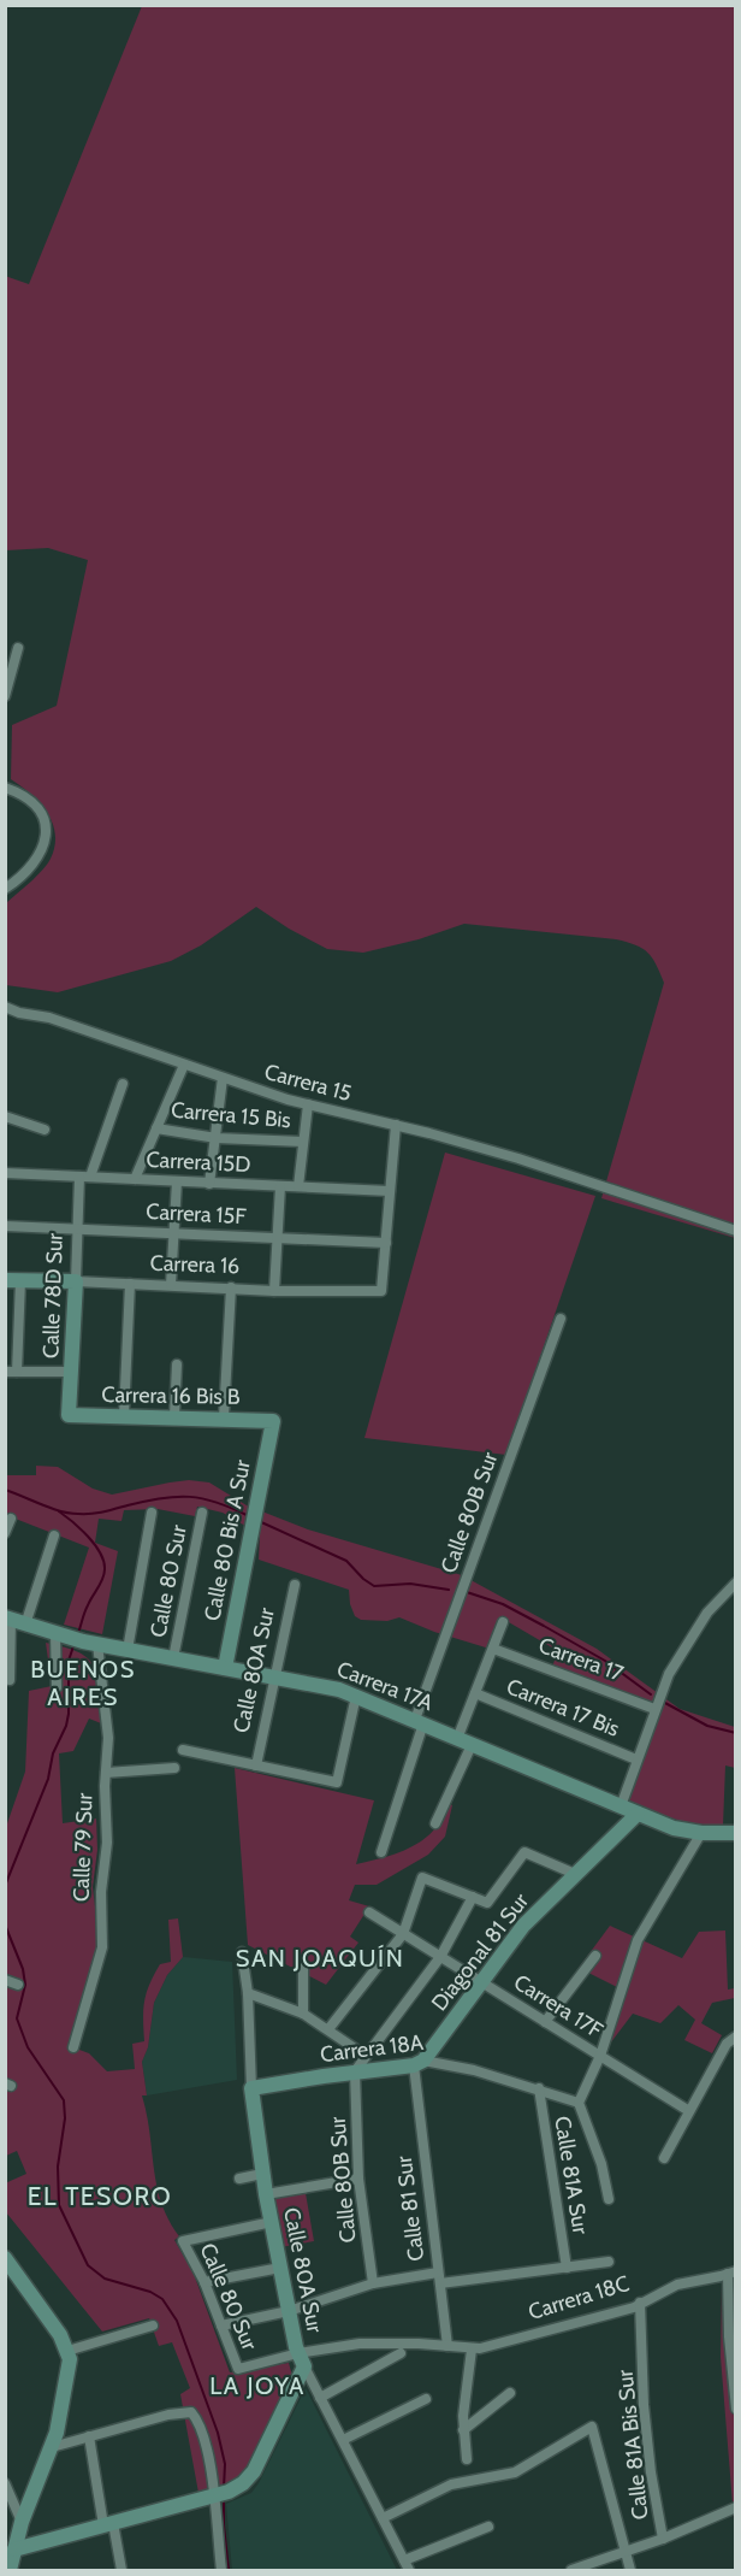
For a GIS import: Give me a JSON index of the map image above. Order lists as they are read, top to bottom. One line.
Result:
{"streets":{"street":["Carrera 15","Carrera 15 Bis","Carrera 15D","Carrera 15F","Carrera 16","Calle 78D Sur","Carrera 16 Bis B","Calle 80B Sur","Calle 80 Bis A Sur","Calle 80 Sur","Carrera 17","Calle 80A Sur","Carrera 17A","Carrera 17 Bis","Calle 79 Sur","Diagonal 81 Sur","Carrera 17F","Carrera 18A","Calle 81A Sur","Calle 81 Sur","Carrera 18C","Calle 81A Bis Sur"]},"crossings":[["Carrera 15D","Calle 78D Sur"],["Carrera 15F","Carrera 16"],["Carrera 15F","Calle 78D Sur"],["Carrera 16","Calle 78D Sur"],["Calle 78D Sur","Carrera 16 Bis B"],["Carrera 16 Bis B","Calle 80 Bis A Sur"],["Calle 80B Sur","Carrera 17A"],["Calle 80B Sur","Carrera 18A"],["Calle 80 Bis A Sur","Carrera 17A"],["Calle 80 Sur","Calle 80A Sur"],["Calle 80 Sur","Carrera 17A"],["Calle 80A Sur","Carrera 17A"],["Calle 80A Sur","Carrera 18A"],["Carrera 17A","Calle 79 Sur"],["Carrera 17A","Diagonal 81 Sur"],["Diagonal 81 Sur","Carrera 17F"],["Diagonal 81 Sur","Carrera 18A"],["Diagonal 81 Sur","Calle 81 Sur"],["Carrera 18A","Calle 81A Sur"],["Carrera 18A","Calle 81 Sur"],["Carrera 18C","Calle 81A Bis Sur"]],"districts":["BUENOS AIRES","SAN JOAQUÍN","EL TESORO","LA JOYA"]}
